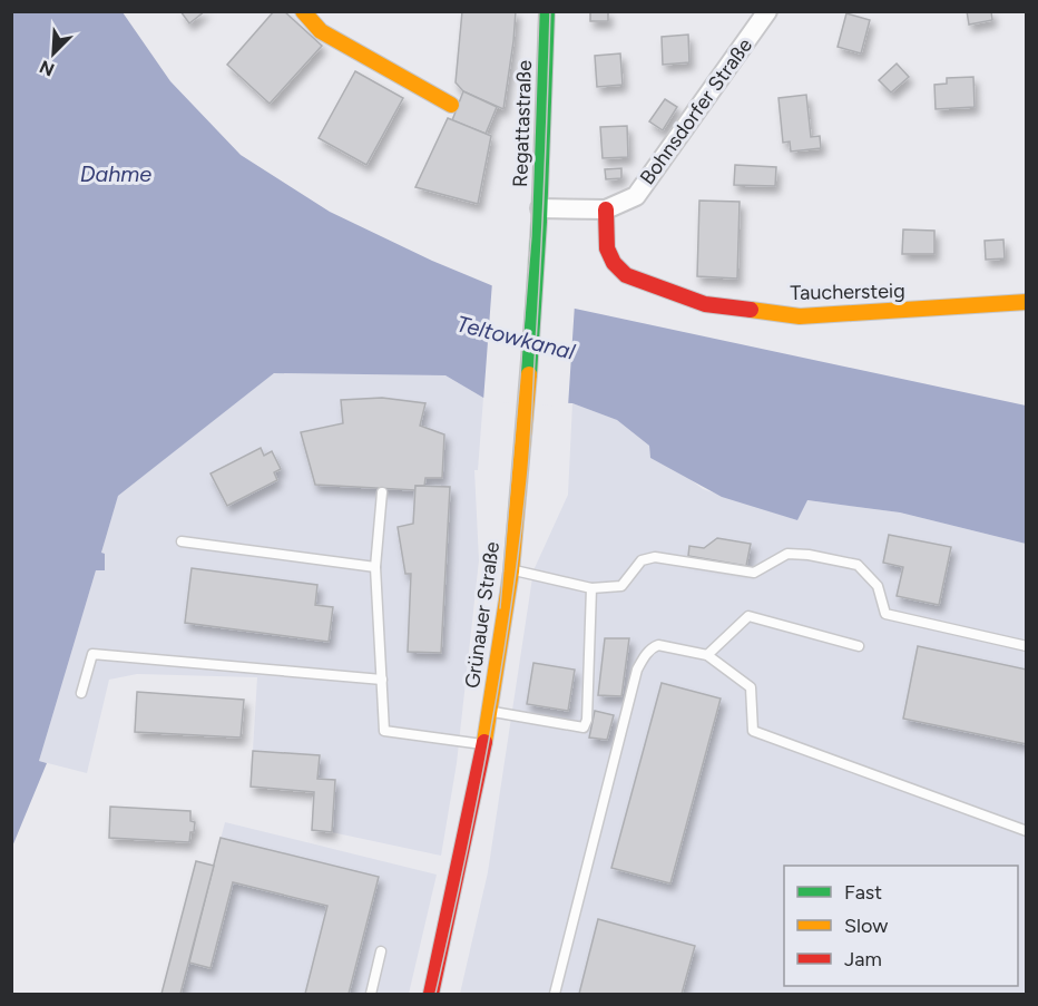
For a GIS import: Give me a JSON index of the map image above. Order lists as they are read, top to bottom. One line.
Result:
{"streets":{"main road":["Regattastraße","Tauchersteig","Grünauer Straße"],"street":["Bohnsdorfer Straße"]},"crossings":[["Bohnsdorfer Straße","Regattastraße"],["Bohnsdorfer Straße","Tauchersteig"],["Regattastraße","Grünauer Straße"]],"water":["Dahme","Teltowkanal"],"legend":["Fast","Slow","Jam"],"north":"bottom left"}
